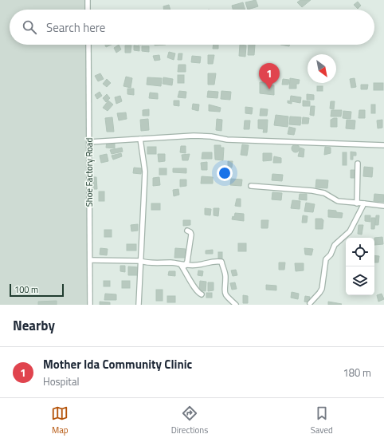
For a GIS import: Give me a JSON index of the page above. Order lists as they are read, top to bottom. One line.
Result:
{"streets":{"street":["Shoe Factory Road"]},"scale_bar":"100 m","north":"bottom right","page":{"search":"Search here","pins":"1","scale":"100 m","heading":"Nearby","list":[{"mark":"1","name":"Mother Ida Community Clinic","note":"Hospital","value":"180 m"}],"nav":["Map","Directions","Saved"]}}
